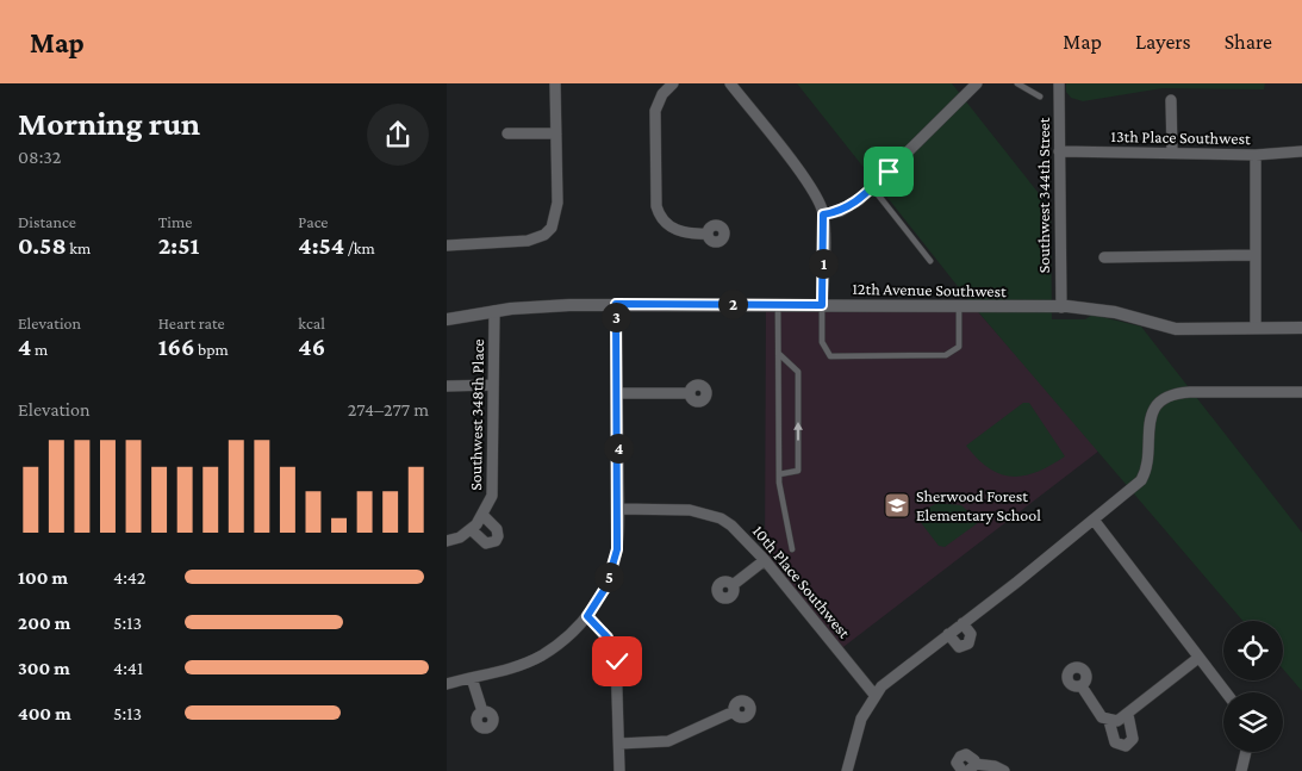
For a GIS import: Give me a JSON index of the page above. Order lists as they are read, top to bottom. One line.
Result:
{"streets":{"street":["13th Place Southwest","Southwest 344th Street","12th Avenue Southwest","Southwest 348th Place","10th Place Southwest"]},"crossings":[["13th Place Southwest","Southwest 344th Street"],["Southwest 344th Street","12th Avenue Southwest"],["12th Avenue Southwest","Southwest 348th Place"]],"places":{"school or university":["Sherwood Forest Elementary School"]},"page":{"header":"Map","nav":["Map","Layers","Share"],"heading":["Morning run","08:32"],"stats":[["Distance","0.58 km"],["Time","2:51"],["Pace","4:54 /km"],["Elevation","4 m"],["Heart rate","166 bpm"],["kcal","46"]],"pins":["1","2","3","4","5"],"chart":["Elevation","274–277 m"],"list":[{"name":"100 m","note":"4:42"},{"name":"200 m","note":"5:13"},{"name":"300 m","note":"4:41"},{"name":"400 m","note":"5:13"}]}}
